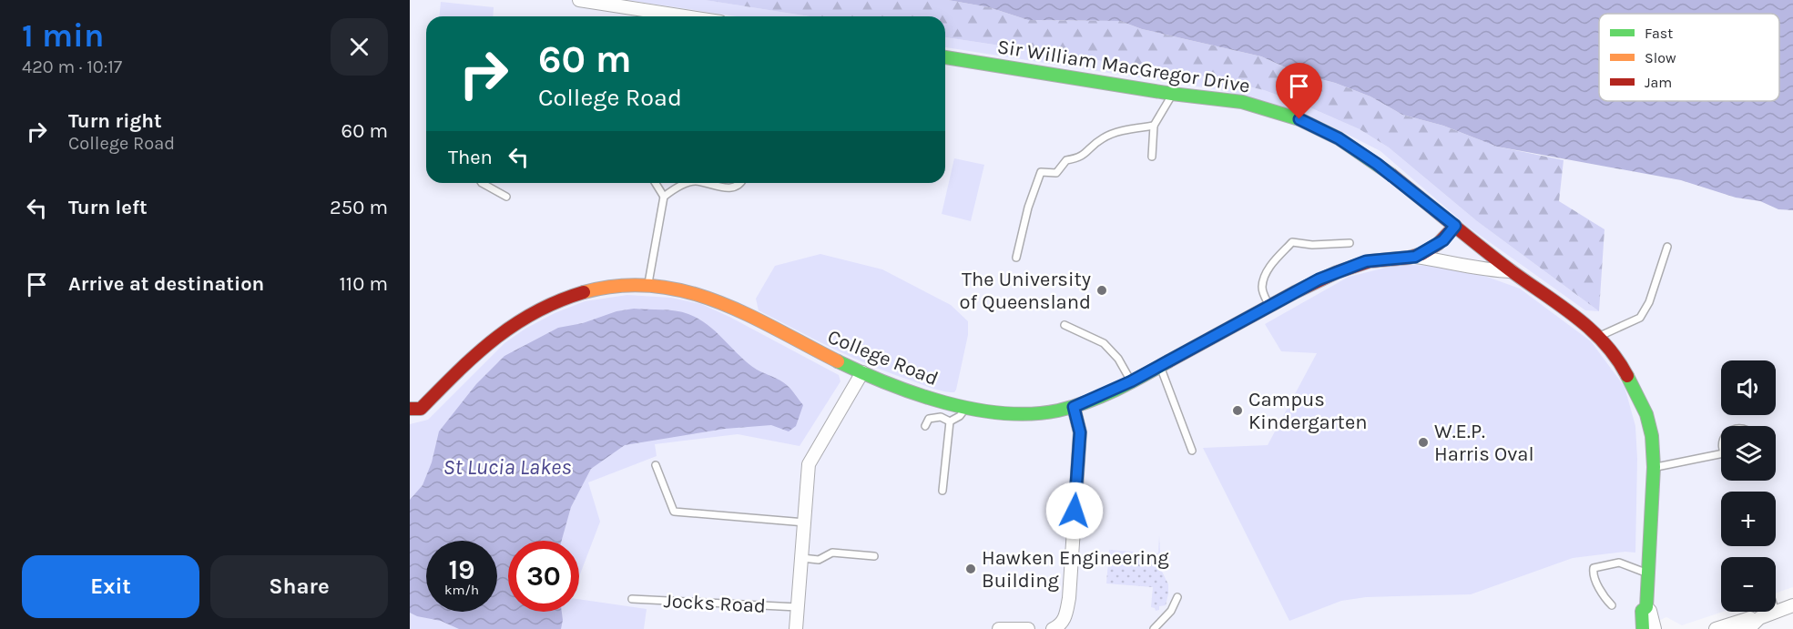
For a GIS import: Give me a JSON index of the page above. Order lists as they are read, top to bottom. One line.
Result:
{"streets":{"street":["Sir William MacGregor Drive","College Road"],"lane":["Jocks Road"]},"crossings":[["Sir William MacGregor Drive","College Road"]],"water":["St Lucia Lakes"],"places":["The University of Queensland","Campus Kindergarten","W.E.P. Harris Oval","Hawken Engineering Building"],"legend":["Fast","Slow","Jam"],"page":{"heading":["1 min","420 m · 10:17"],"turn":["60 m","College Road"],"list":[{"name":"Turn right","note":"College Road","value":"60 m"},{"name":"Turn left","value":"250 m"},{"name":"Arrive at destination","value":"110 m"}],"then":"Then","map_buttons":["+","−"],"speed":"19 km/h","limit":"30","buttons":["Exit","Share"]}}
